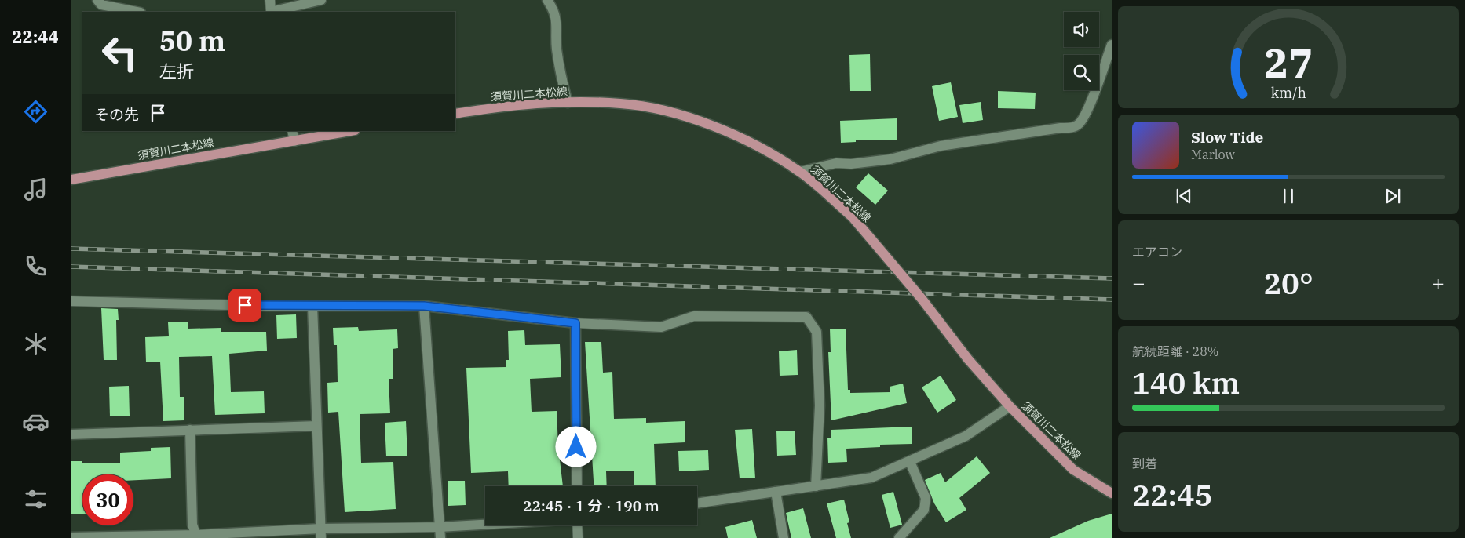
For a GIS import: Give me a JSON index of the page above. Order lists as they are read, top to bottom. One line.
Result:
{"streets":{"main road":["須賀川二本松線"]},"page":{"tabs":"22:44","turn":["50 m","左折"],"then":"その先","song":["Slow Tide","Marlow"],"tile":["エアコン",["航続距離 · 28%","140 km"],["到着","22:45"]],"heat":["−","20°","+"],"limit":"30","trip":"22:45 · 1 分 · 190 m","gauge":["27","km/h"]}}
